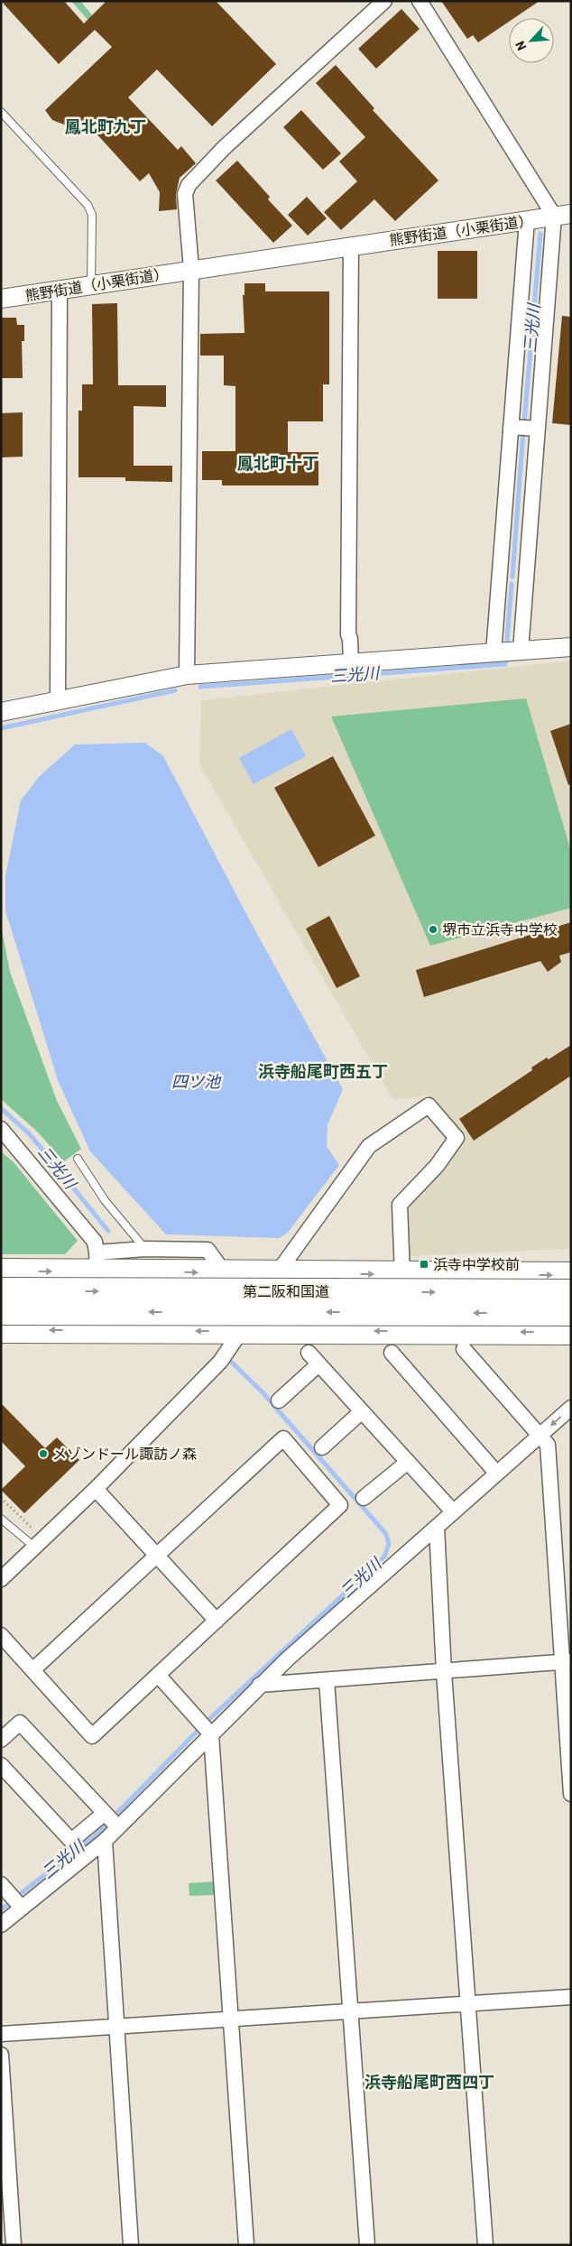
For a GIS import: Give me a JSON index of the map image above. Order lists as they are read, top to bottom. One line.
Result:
{"streets":{"highway":["第二阪和国道"],"street":["熊野街道（小栗街道）"]},"districts":["鳳北町九丁","鳳北町十丁","浜寺船尾町西五丁","浜寺船尾町西四丁"],"water":["三光川","四ツ池"],"places":{"other":["堺市立浜寺中学校","メゾンドール諏訪ノ森"],"transit":["浜寺中学校前"]},"north":"bottom left"}
